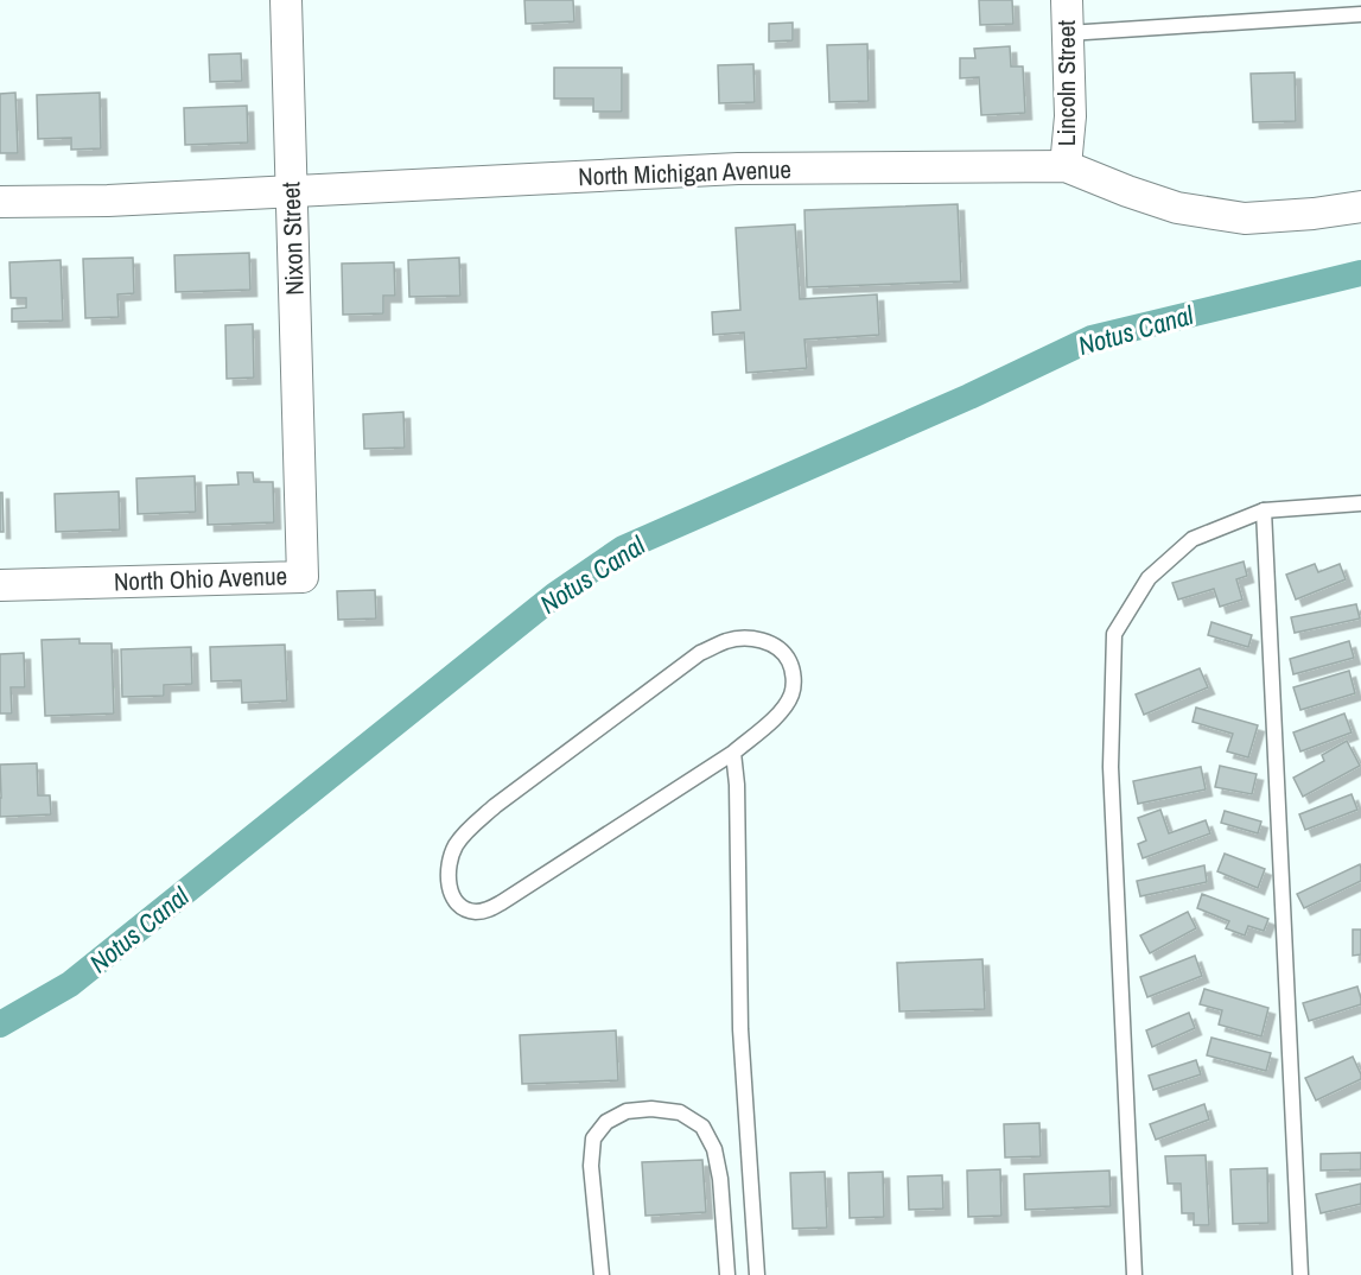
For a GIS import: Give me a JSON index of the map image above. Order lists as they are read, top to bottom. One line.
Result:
{"streets":{"street":["Lincoln Street","North Michigan Avenue","Nixon Street","North Ohio Avenue"]},"crossings":[["Lincoln Street","North Michigan Avenue"],["North Michigan Avenue","Nixon Street"],["Nixon Street","North Ohio Avenue"]],"water":["Notus Canal"]}
